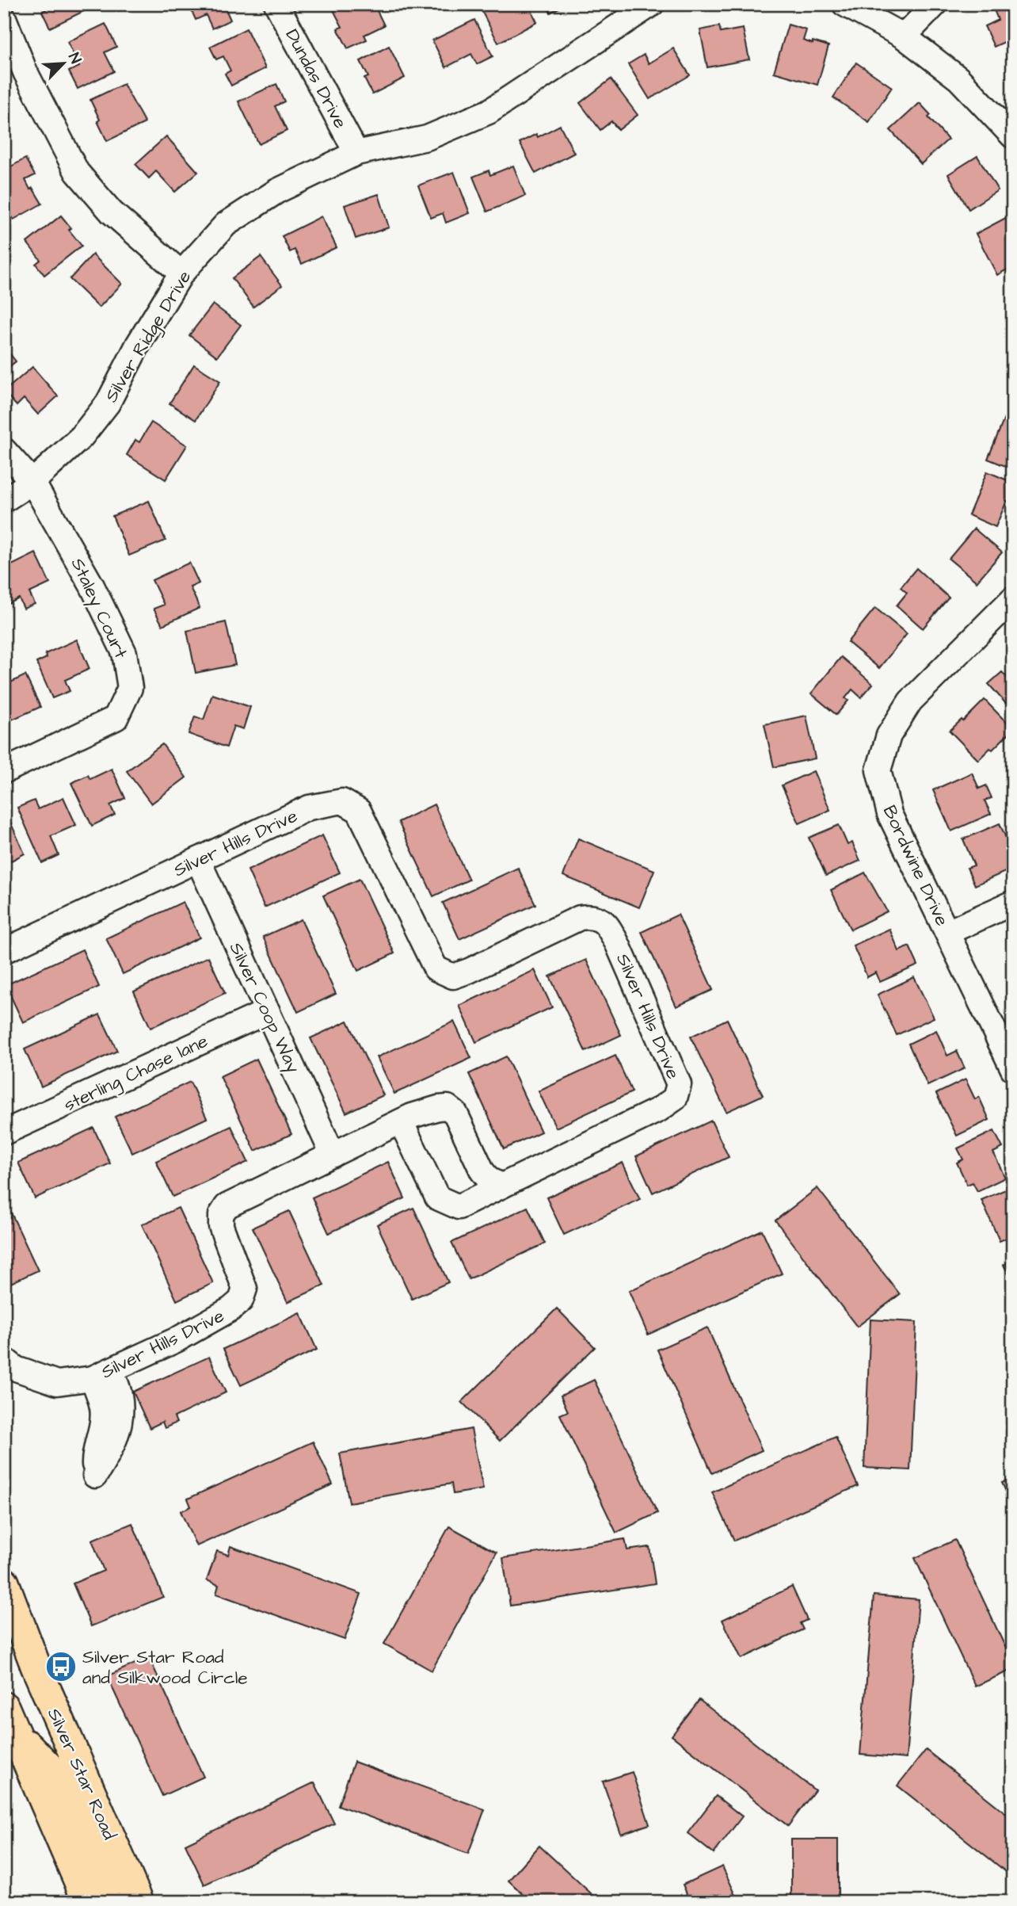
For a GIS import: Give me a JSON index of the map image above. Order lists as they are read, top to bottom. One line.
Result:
{"streets":{"main road":["Silver Star Road"],"street":["Dundas Drive","Silver Ridge Drive","Staley Court","Silver Hills Drive","Bordwine Drive","Silver Coop Way","sterling Chase lane"]},"crossings":[["Dundas Drive","Silver Ridge Drive"],["Silver Ridge Drive","Staley Court"],["Silver Hills Drive","Silver Coop Way"],["Silver Coop Way","sterling Chase lane"]],"places":{"bus stop":["Silver Star Road and Silkwood Circle"]},"north":"top right"}
